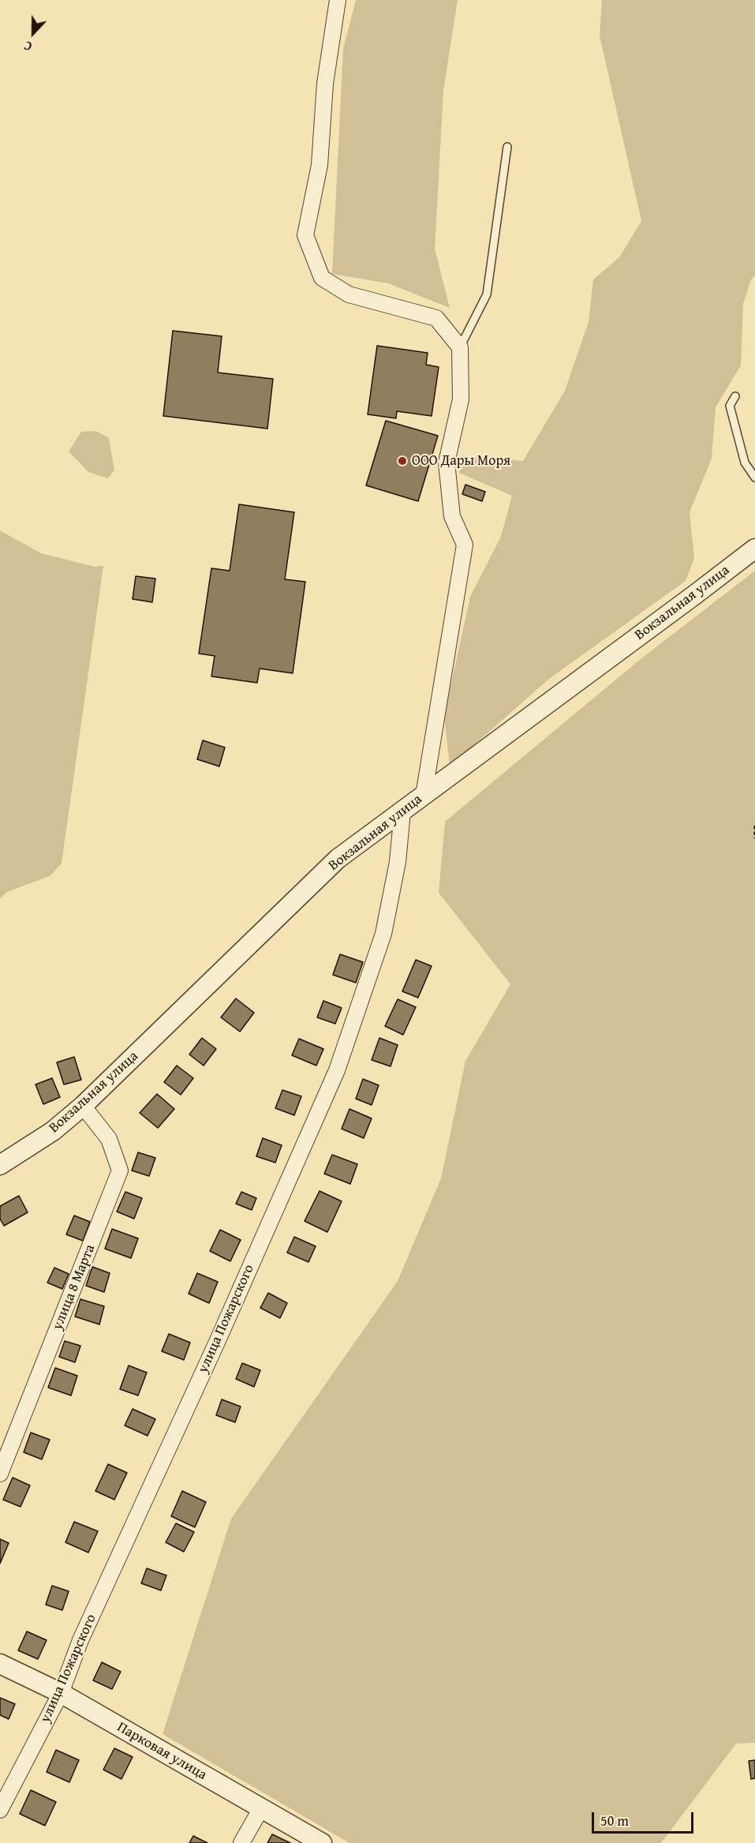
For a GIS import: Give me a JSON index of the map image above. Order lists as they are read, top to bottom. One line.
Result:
{"streets":{"street":["Вокзальная улица","улица 8 Марта","улица Пожарского","Парковая улица"]},"crossings":[["Вокзальная улица","улица 8 Марта"],["Вокзальная улица","улица Пожарского"],["улица Пожарского","Парковая улица"]],"places":["ООО Дары Моря"],"scale_bar":"50 m","north":"bottom"}
